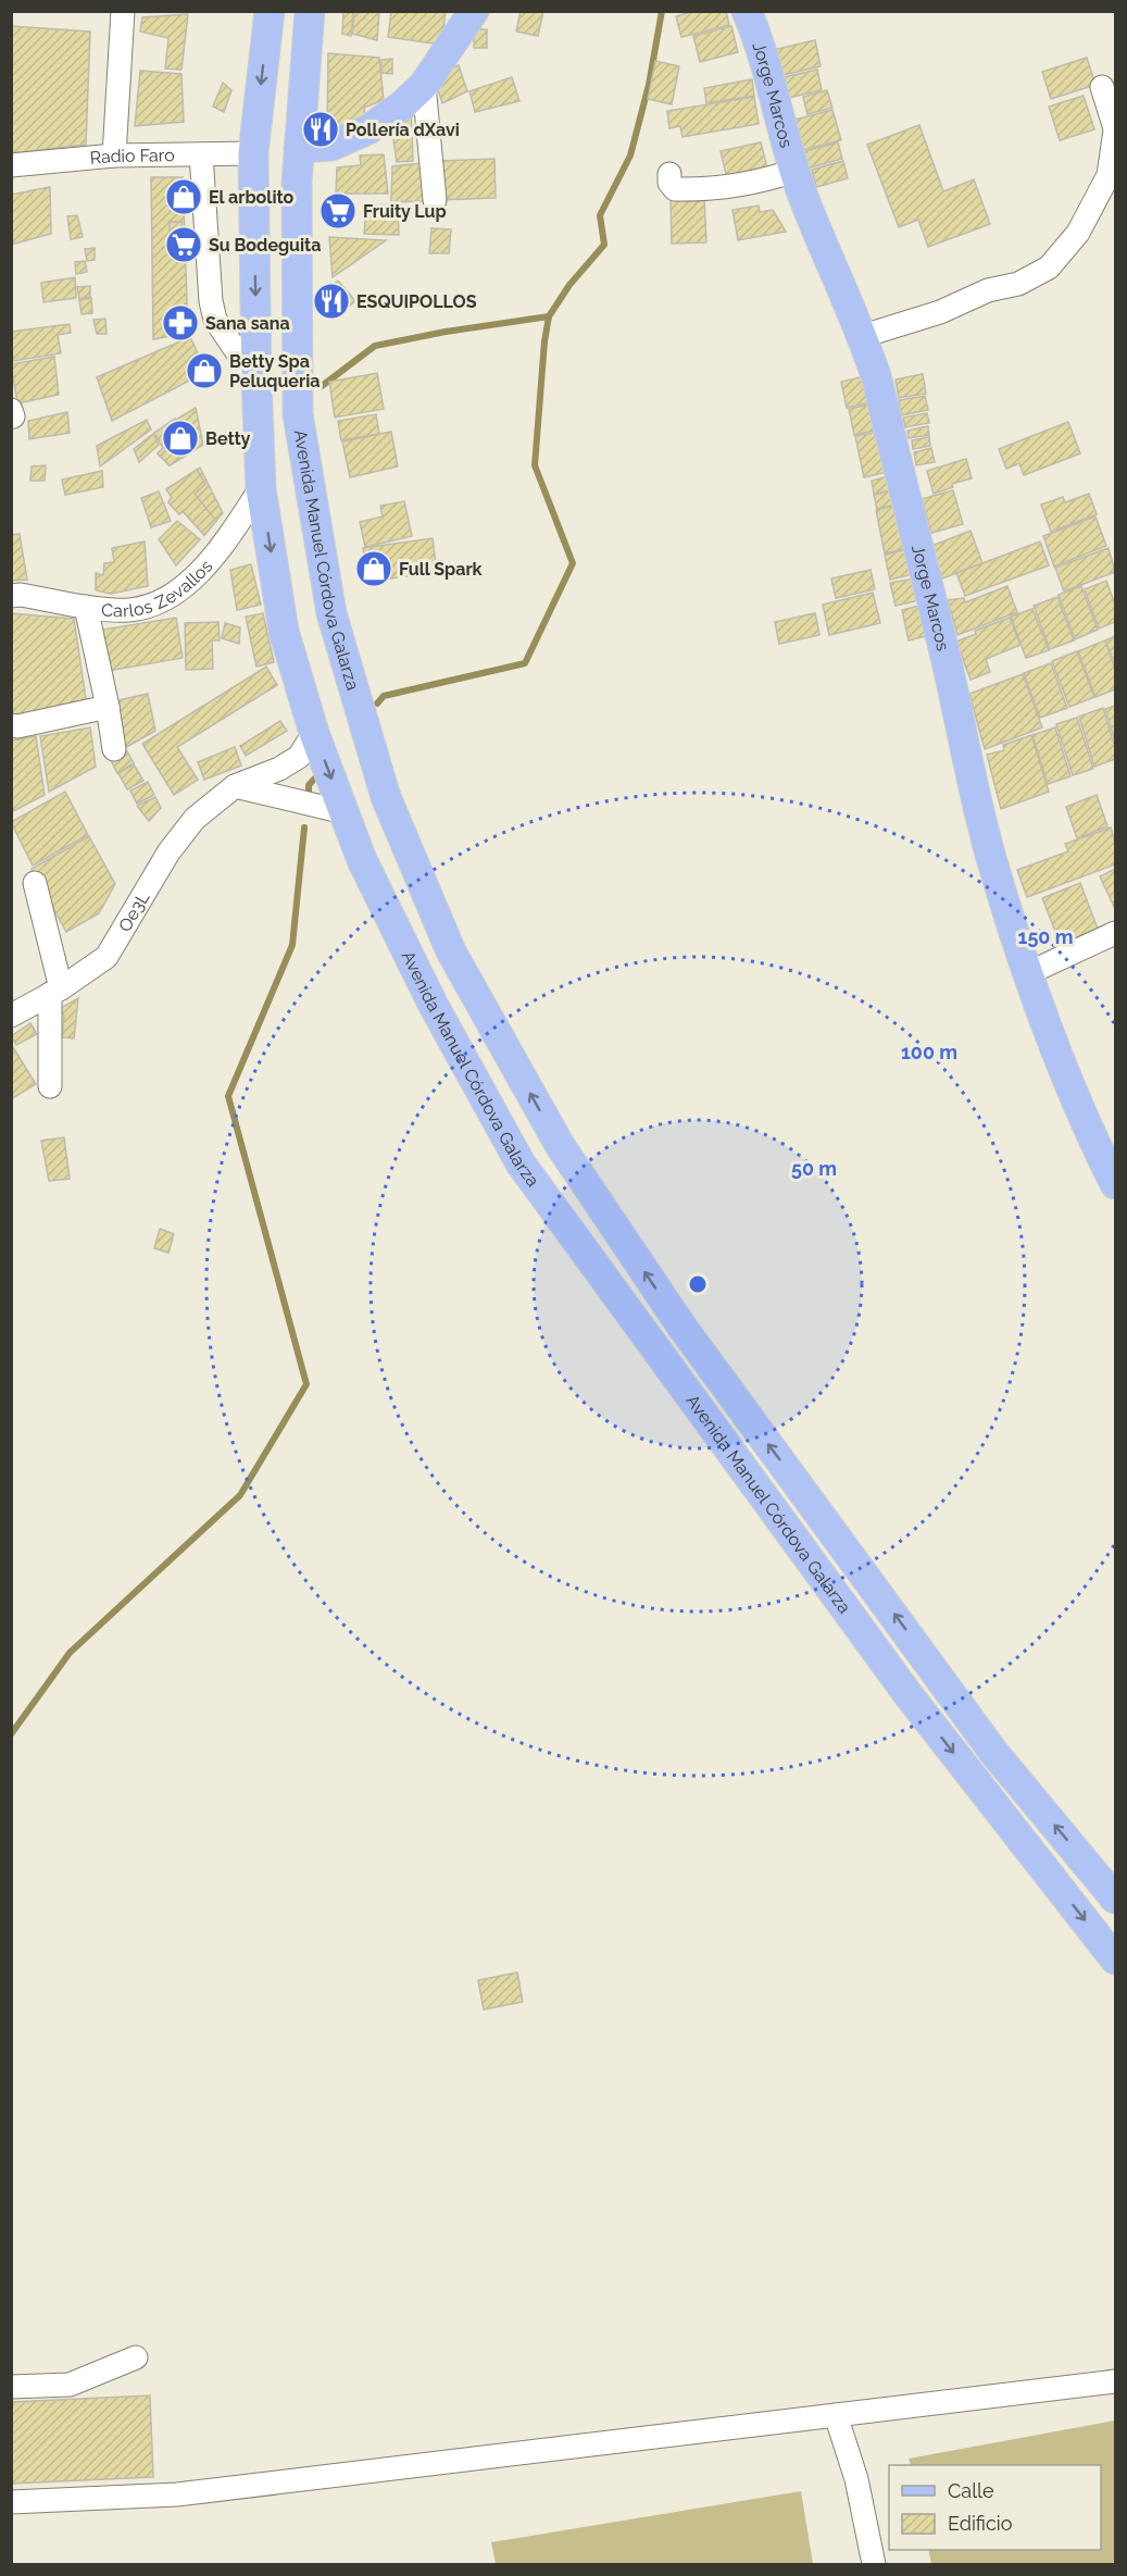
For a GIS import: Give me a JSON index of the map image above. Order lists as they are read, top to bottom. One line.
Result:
{"streets":{"main road":["Jorge Marcos","Avenida Manuel Córdova Galarza"],"street":["Radio Faro","Carlos Zevallos","Oe3L"]},"crossings":[["Radio Faro","Avenida Manuel Córdova Galarza"],["Avenida Manuel Córdova Galarza","Carlos Zevallos"],["Avenida Manuel Córdova Galarza","Oe3L"]],"places":{"restaurant":["Pollería dXavi","ESQUIPOLLOS"],"shop":["El arbolito","Betty Spa Peluqueria","Betty","Full Spark"],"supermarket":["Fruity Lup","Su Bodeguita"],"pharmacy":["Sana sana"]},"legend":["Calle","Edificio"],"rings":["150 m","100 m","50 m"]}
